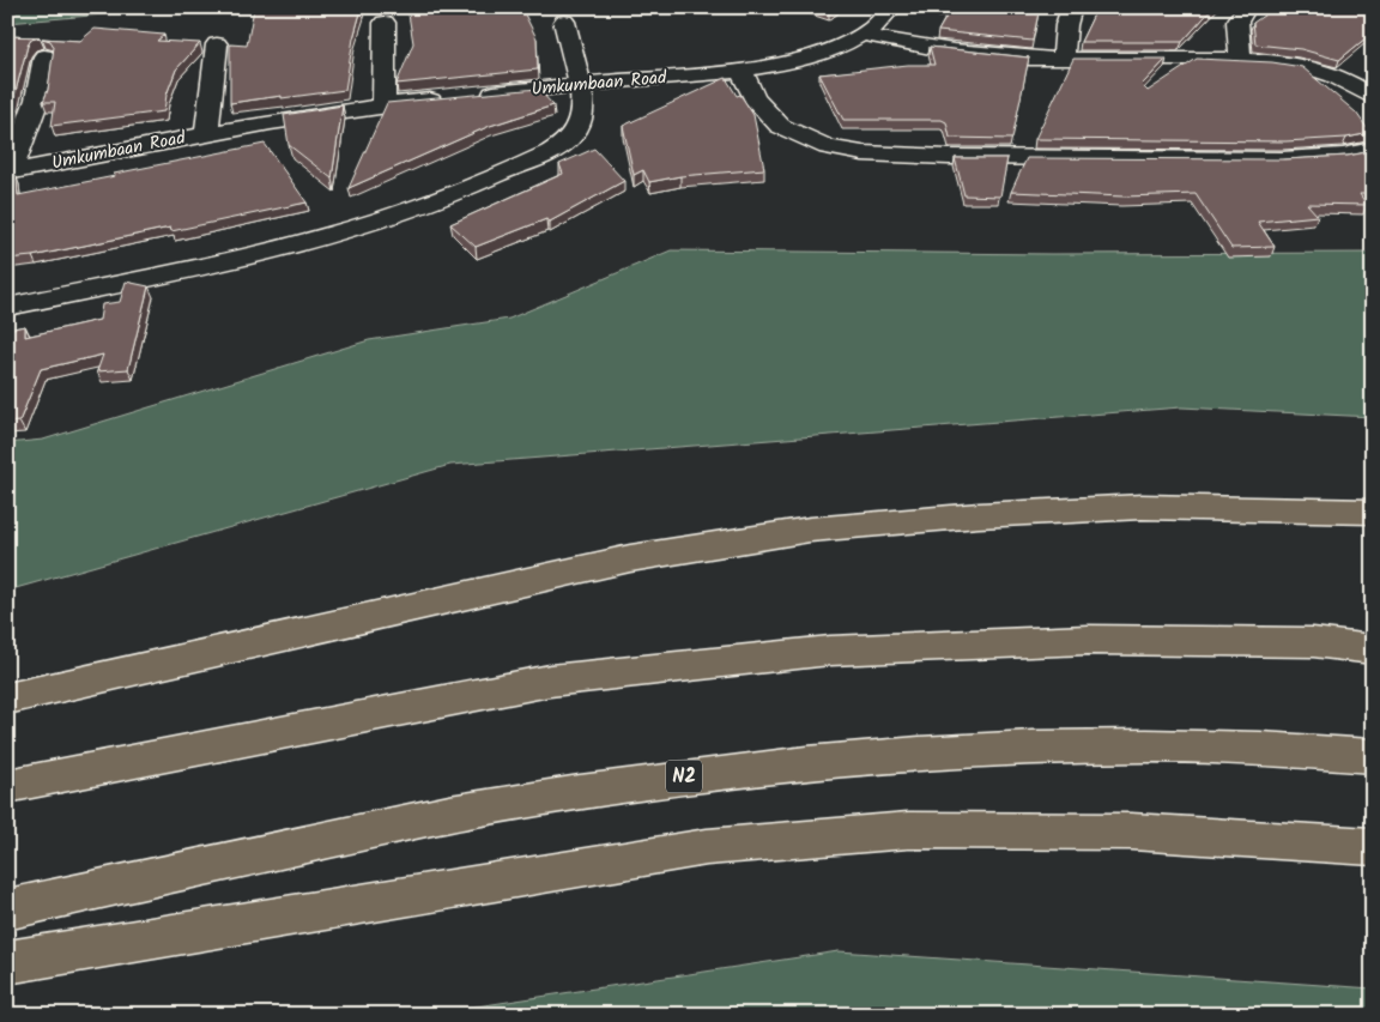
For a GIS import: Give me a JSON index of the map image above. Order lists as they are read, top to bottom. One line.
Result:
{"streets":{"highway":["N2"],"street":["Umkumbaan Road"]}}
